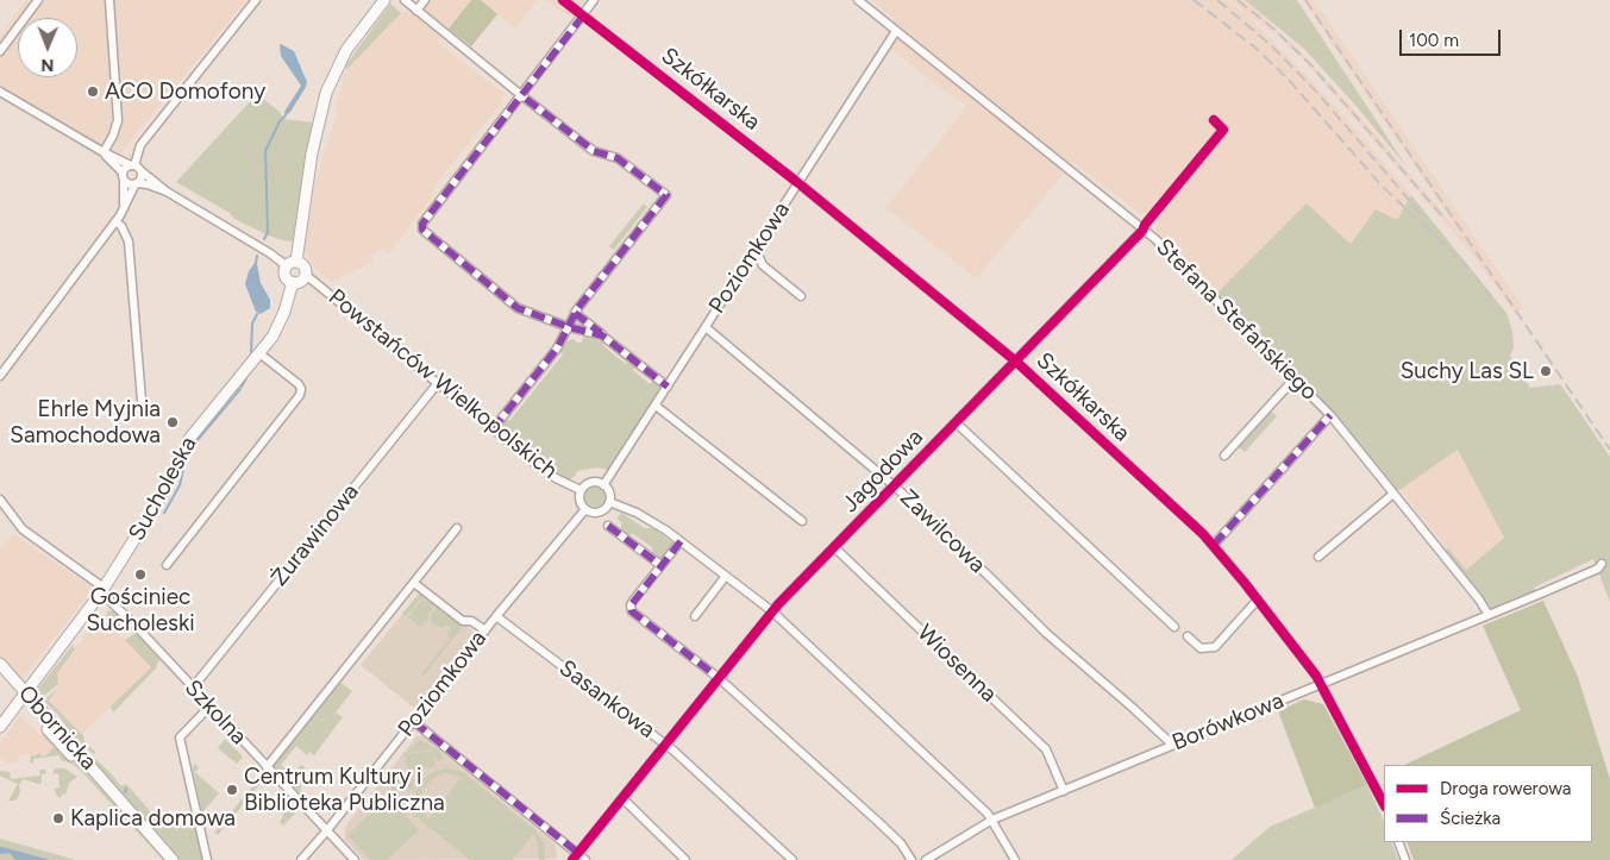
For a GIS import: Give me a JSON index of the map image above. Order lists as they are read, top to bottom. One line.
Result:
{"streets":{"street":["Szkółkarska","Poziomkowa","Stefana Stefańskiego","Powstańców Wielkopolskich","Jagodowa","Sucholeska","Zawilcowa","Żurawinowa","Wiosenna","Sasankowa","Szkolna","Borówkowa","Obornicka"]},"crossings":[["Szkółkarska","Poziomkowa"],["Szkółkarska","Jagodowa"],["Szkółkarska","Borówkowa"],["Poziomkowa","Stefana Stefańskiego"],["Poziomkowa","Powstańców Wielkopolskich"],["Poziomkowa","Zawilcowa"],["Poziomkowa","Sasankowa"],["Poziomkowa","Szkolna"],["Stefana Stefańskiego","Jagodowa"],["Stefana Stefańskiego","Borówkowa"],["Powstańców Wielkopolskich","Sucholeska"],["Powstańców Wielkopolskich","Żurawinowa"],["Jagodowa","Zawilcowa"],["Jagodowa","Wiosenna"],["Jagodowa","Sasankowa"],["Sucholeska","Szkolna"],["Sucholeska","Obornicka"],["Zawilcowa","Borówkowa"],["Żurawinowa","Szkolna"],["Wiosenna","Borówkowa"]],"places":["ACO Domofony","Suchy Las SL","Ehrle Myjnia Samochodowa","Gościniec Sucholeski","Centrum Kultury i Biblioteka Publiczna","Kaplica domowa"],"legend":["Droga rowerowa","Ścieżka"],"scale_bar":"100 m","north":"bottom"}
